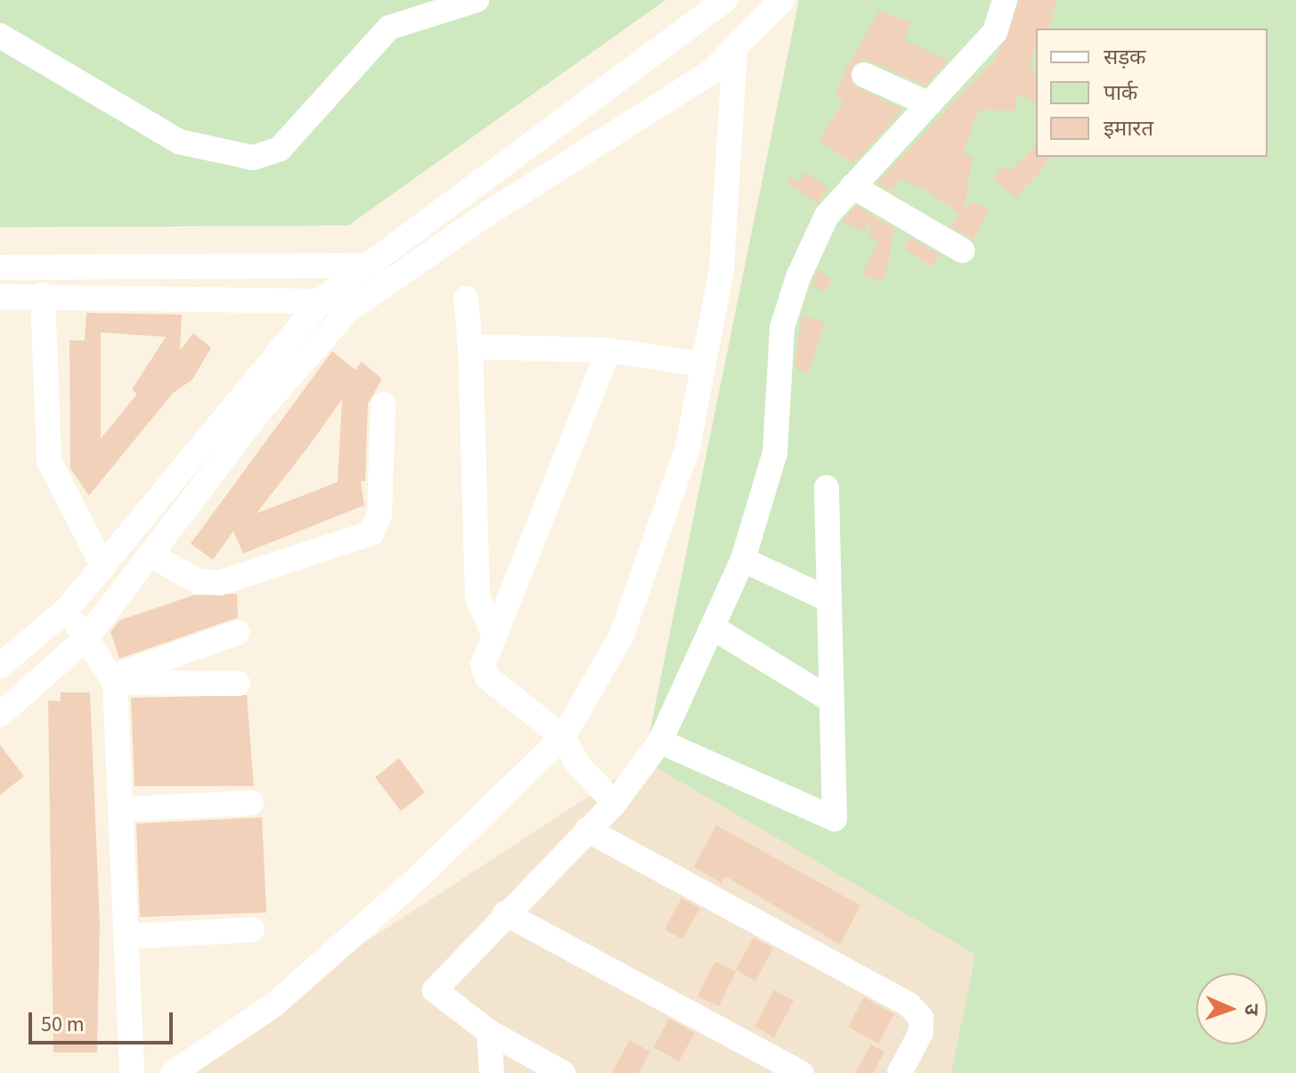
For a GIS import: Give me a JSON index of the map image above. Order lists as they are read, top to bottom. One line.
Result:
{"legend":["सड़क","पार्क","इमारत"],"scale_bar":"50 m","north":"right"}
